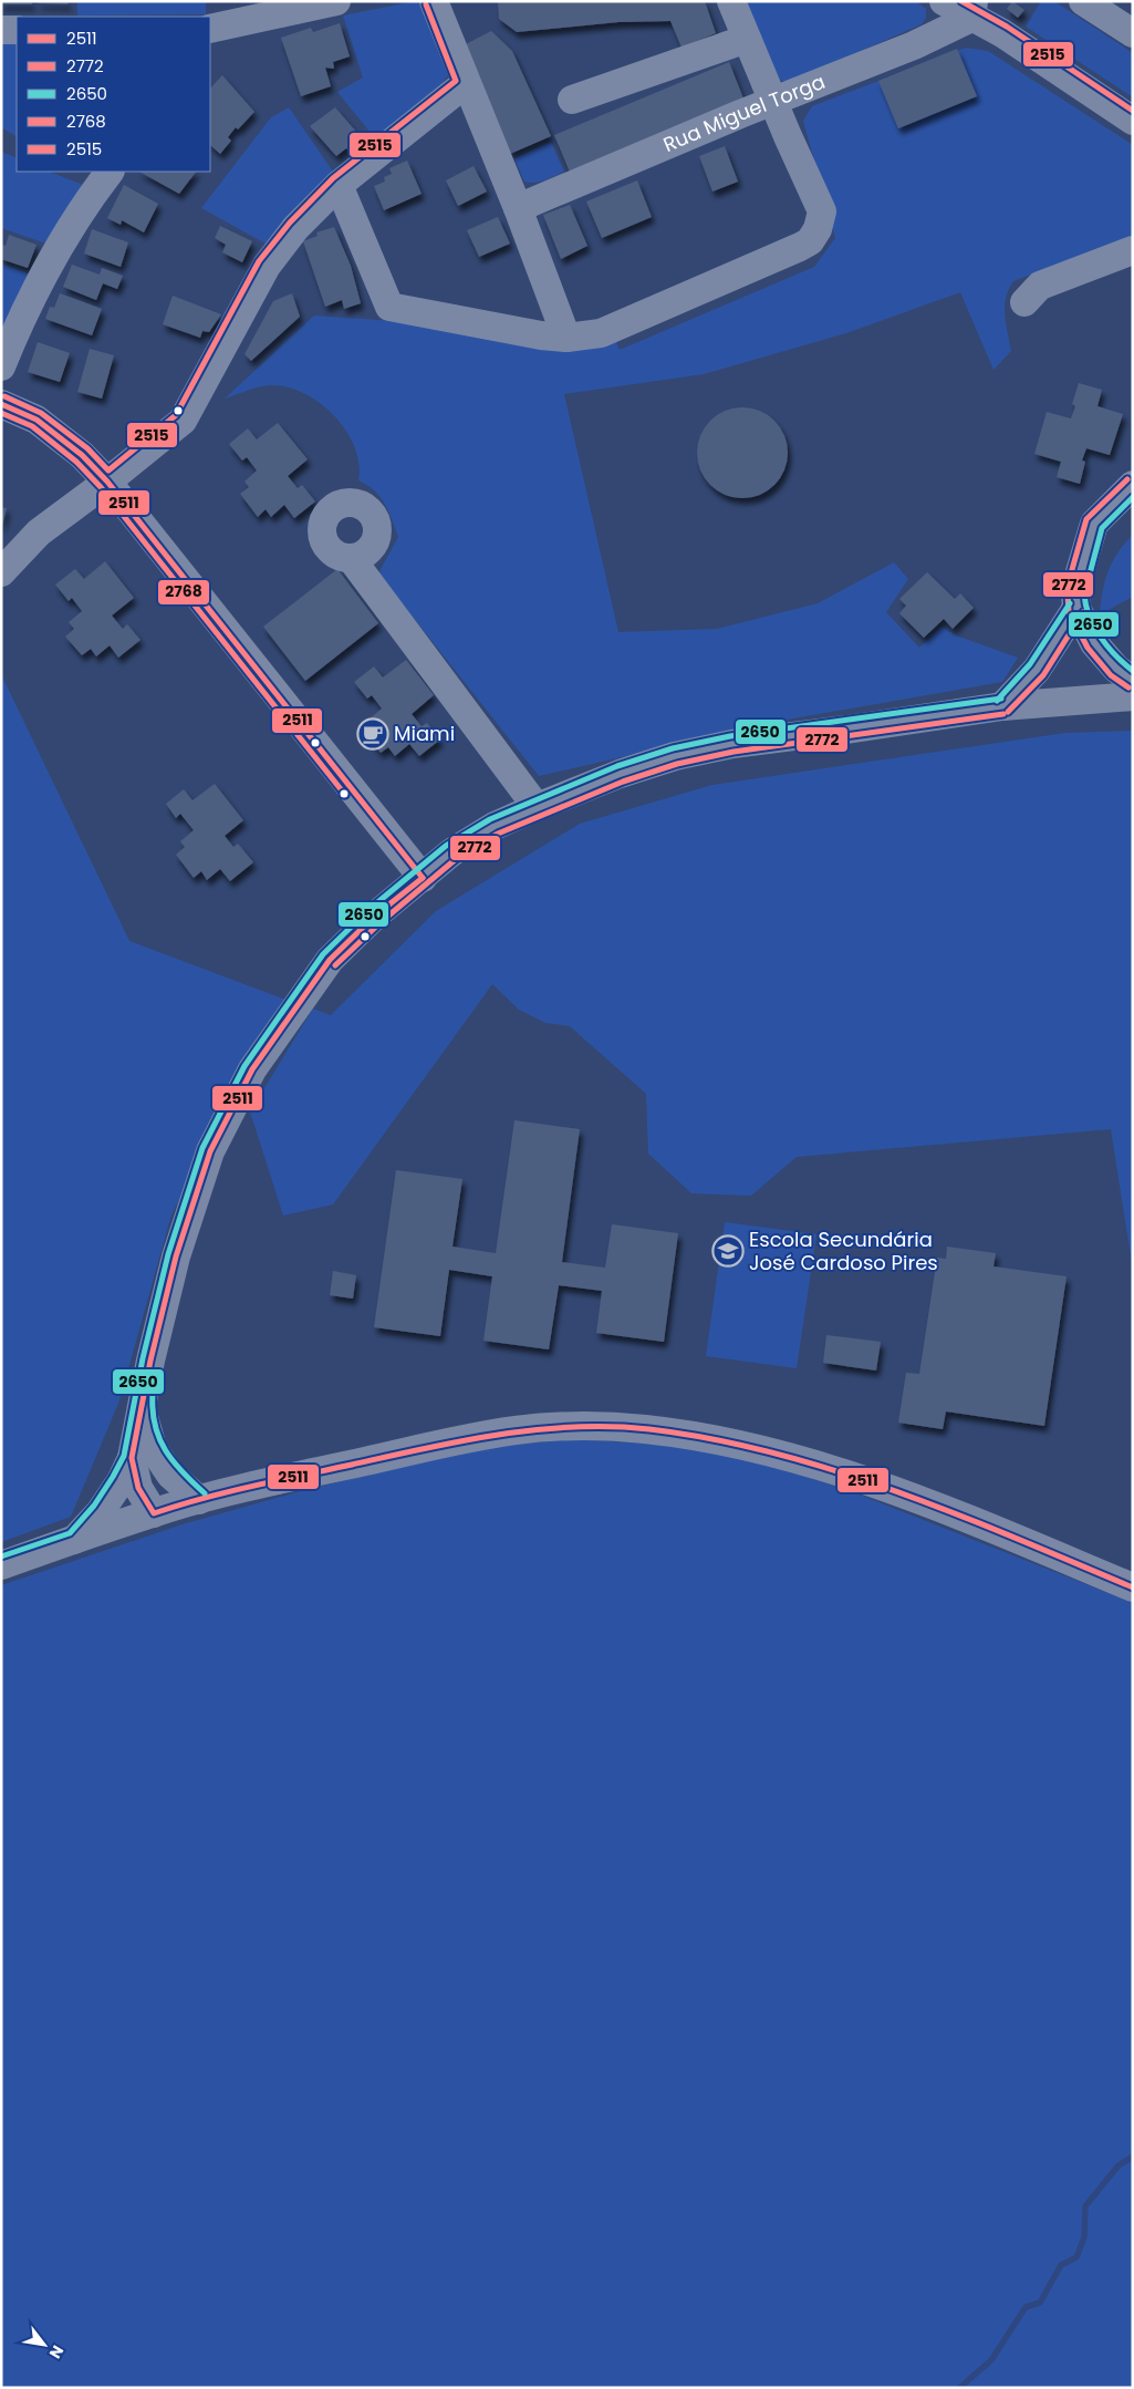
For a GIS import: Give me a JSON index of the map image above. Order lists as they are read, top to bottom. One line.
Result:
{"streets":{"street":["Rua Miguel Torga"]},"places":{"cafe":["Miami"],"school or university":["Escola Secundária José Cardoso Pires"]},"lines":["transit line 2515","transit line 2511","transit line 2768","transit line 2772","transit line 2650"],"legend":["2511","2772","2650","2768","2515"],"north":"bottom right"}
